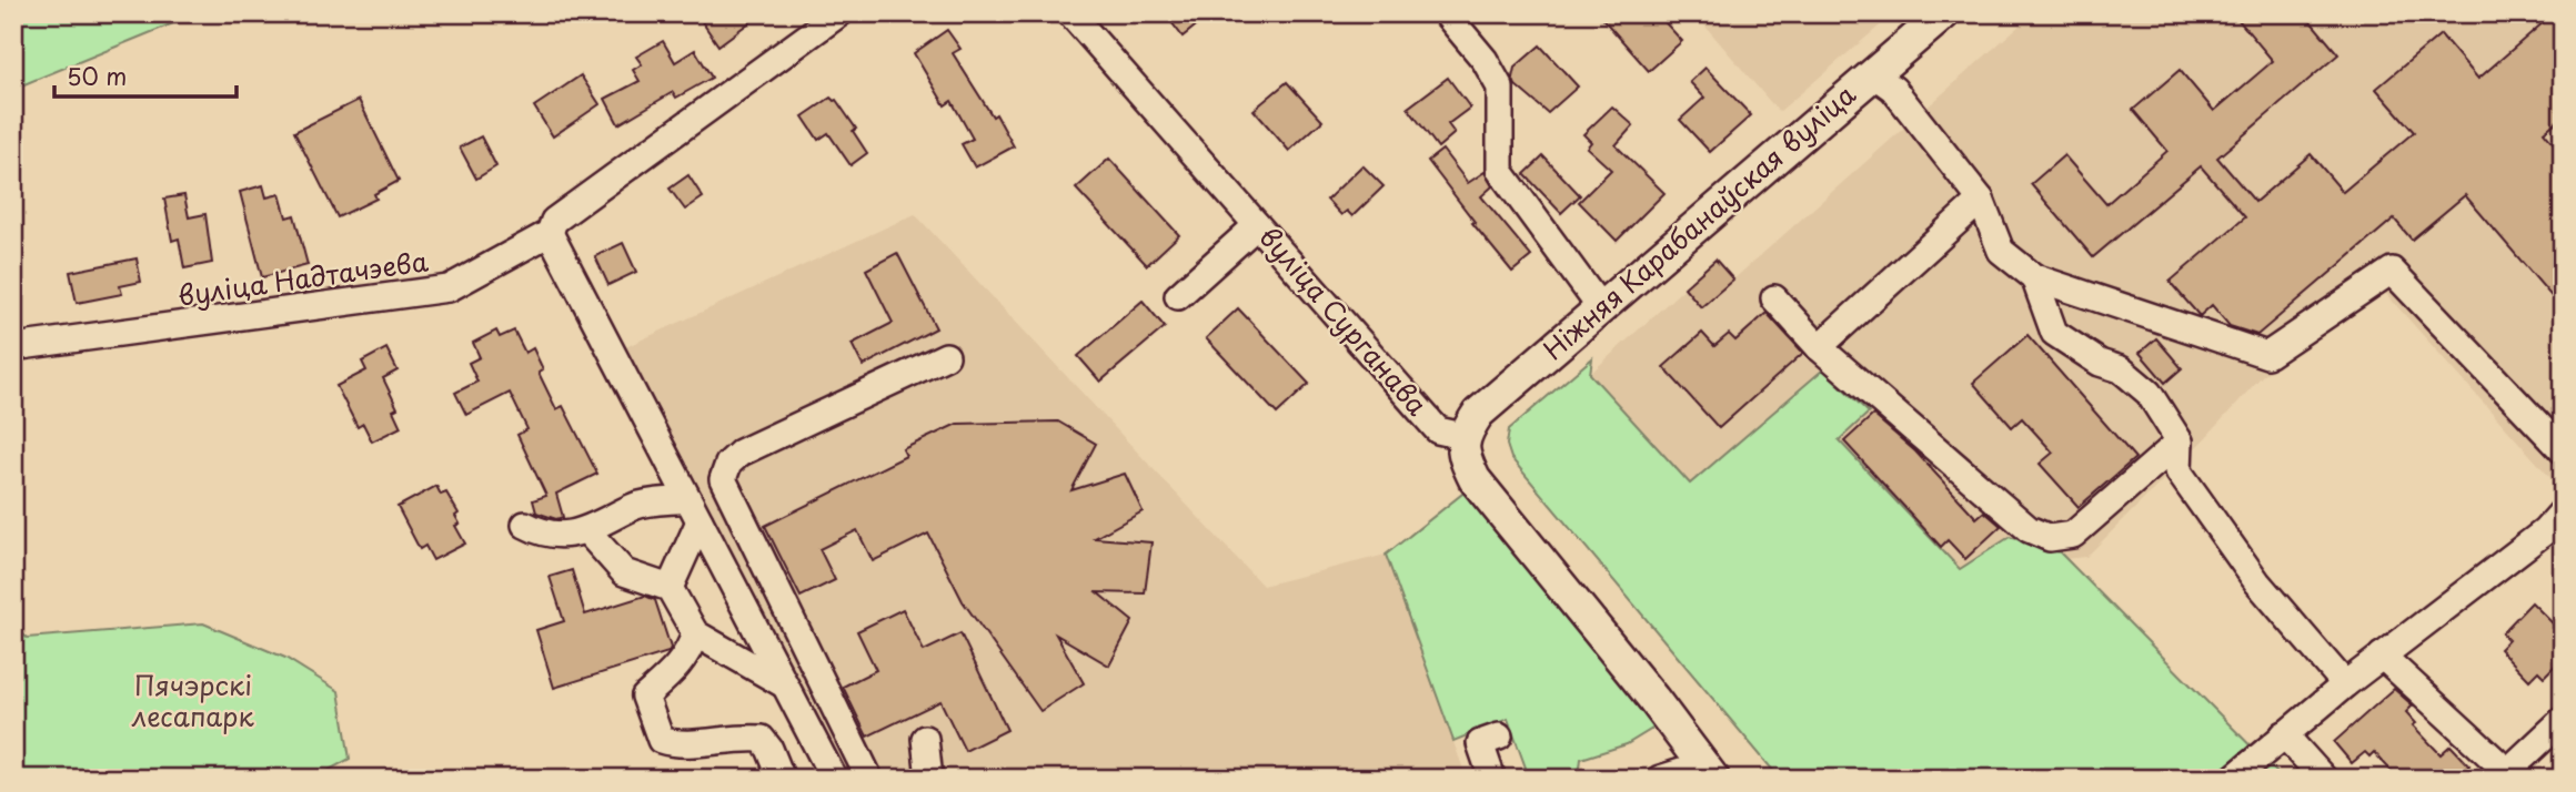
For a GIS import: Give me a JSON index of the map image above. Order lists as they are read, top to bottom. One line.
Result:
{"streets":{"main road":["Ніжняя Карабанаўская вуліца"],"street":["вуліца Надтачэева","вуліца Сурганава"]},"crossings":[["Ніжняя Карабанаўская вуліца","вуліца Сурганава"]],"parks":["Пячэрскі лесапарк"],"scale_bar":"50 m"}
